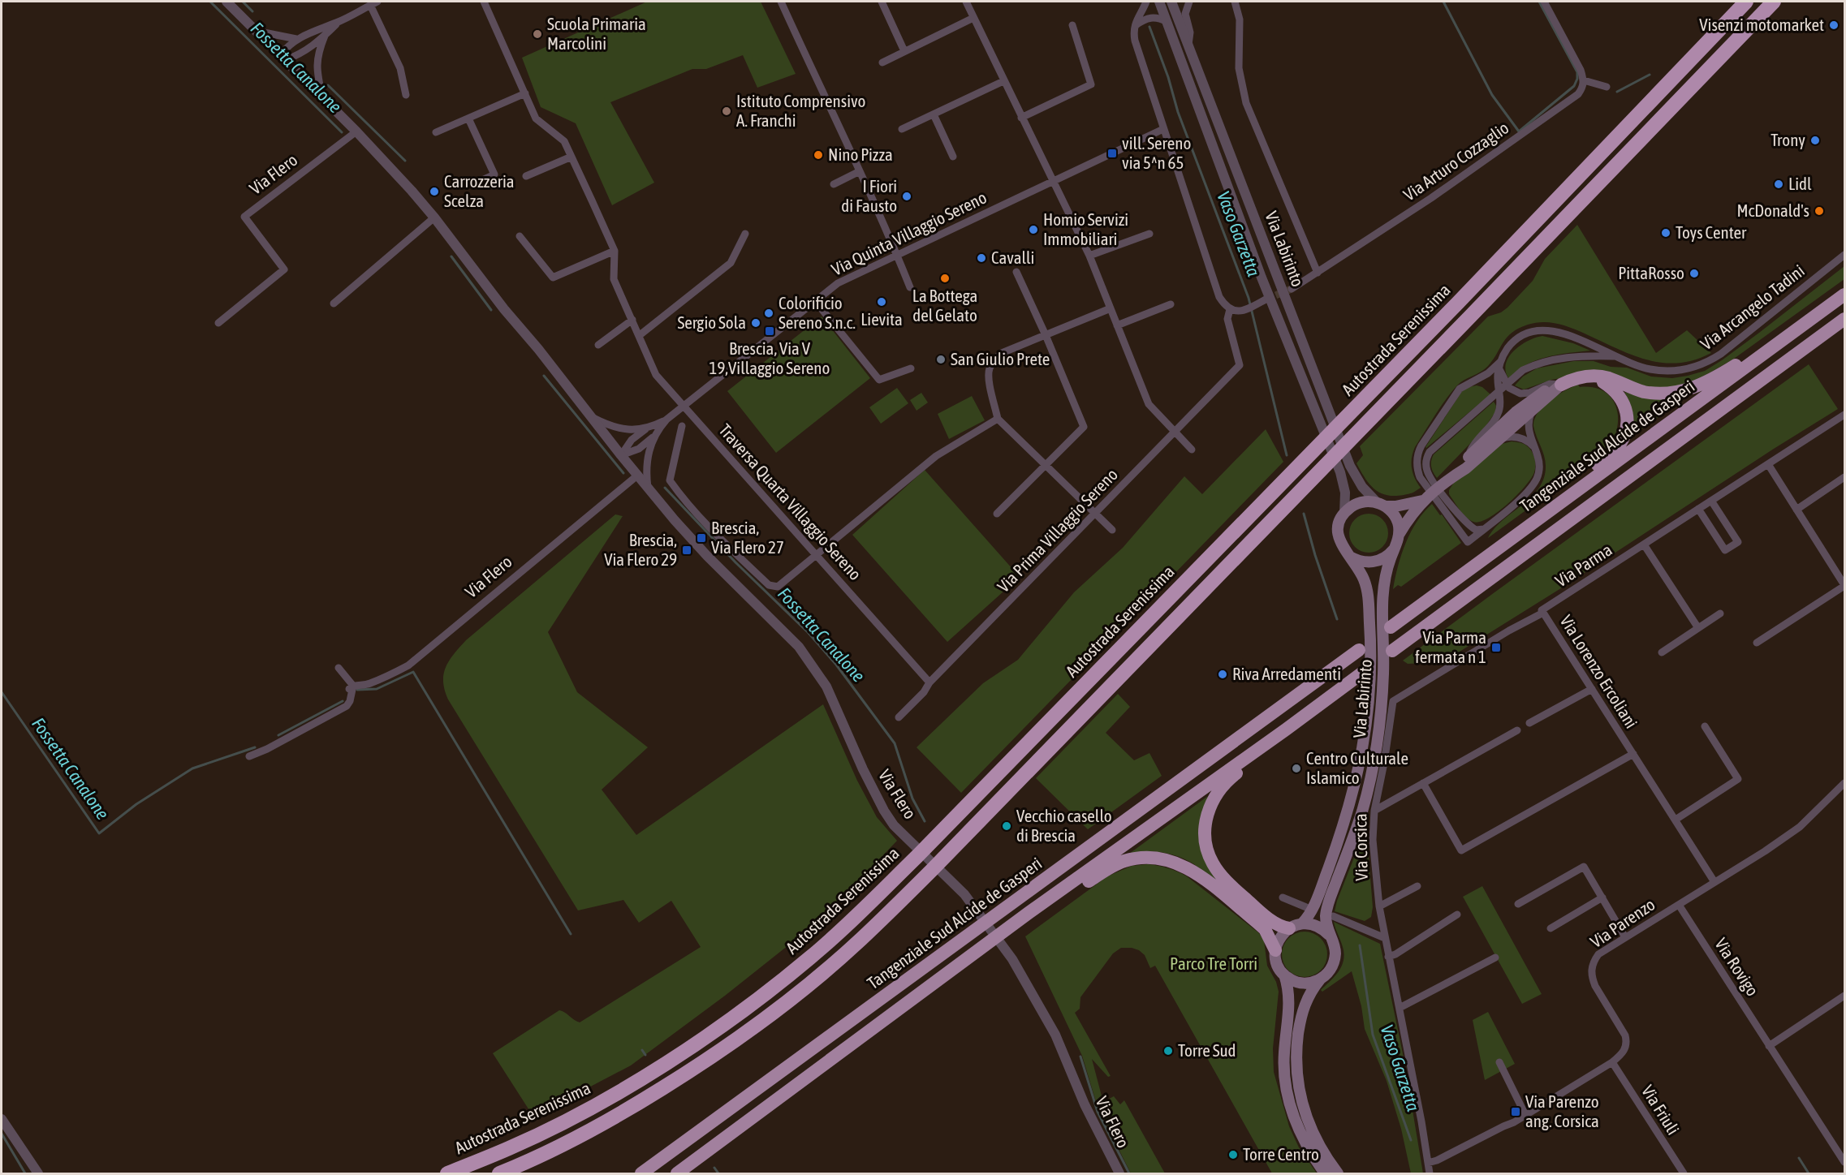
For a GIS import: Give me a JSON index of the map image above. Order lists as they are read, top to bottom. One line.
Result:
{"streets":{"highway":["Autostrada Serenissima","Tangenziale Sud Alcide de Gasperi"],"main road":["Via Labirinto"],"street":["Via Arturo Cozzaglio","Via Flero","Via Quinta Villaggio Sereno","Via Arcangelo Tadini","Traversa Quarta Villaggio Sereno","Via Prima Villaggio Sereno","Via Parma","Via Lorenzo Ercoliani","Via Corsica","Via Parenzo","Via Rovigo","Via Friuli"]},"crossings":[["Via Flero","Via Quinta Villaggio Sereno"],["Via Quinta Villaggio Sereno","Traversa Quarta Villaggio Sereno"],["Traversa Quarta Villaggio Sereno","Via Prima Villaggio Sereno"],["Via Parma","Via Lorenzo Ercoliani"],["Via Lorenzo Ercoliani","Via Corsica"],["Via Lorenzo Ercoliani","Via Parenzo"],["Via Corsica","Via Parenzo"],["Via Parenzo","Via Rovigo"],["Via Parenzo","Via Friuli"]],"water":["Fossetta Canalone","Vaso Garzetta"],"parks":["Parco Tre Torri"],"places":{"other":["Visenzi motomarket","Scuola Primaria Marcolini","Istituto Comprensivo A. Franchi","Trony","Nino Pizza","Lidl","Carrozzeria Scelza","I Fiori di Fausto","McDonald's","Homio Servizi Immobiliari","Toys Center","Cavalli","PittaRosso","La Bottega del Gelato","Lievita","Colorificio Sereno S.n.c.","Sergio Sola","San Giulio Prete","Riva Arredamenti","Centro Culturale Islamico","Vecchio casello di Brescia","Torre Sud","Torre Centro"],"transit":["vill. Sereno via 5^n 65","Brescia, Via V 19,Villaggio Sereno","Brescia, Via Flero 27","Brescia, Via Flero 29","Via Parma fermata n 1","Via Parenzo ang. Corsica"]}}
